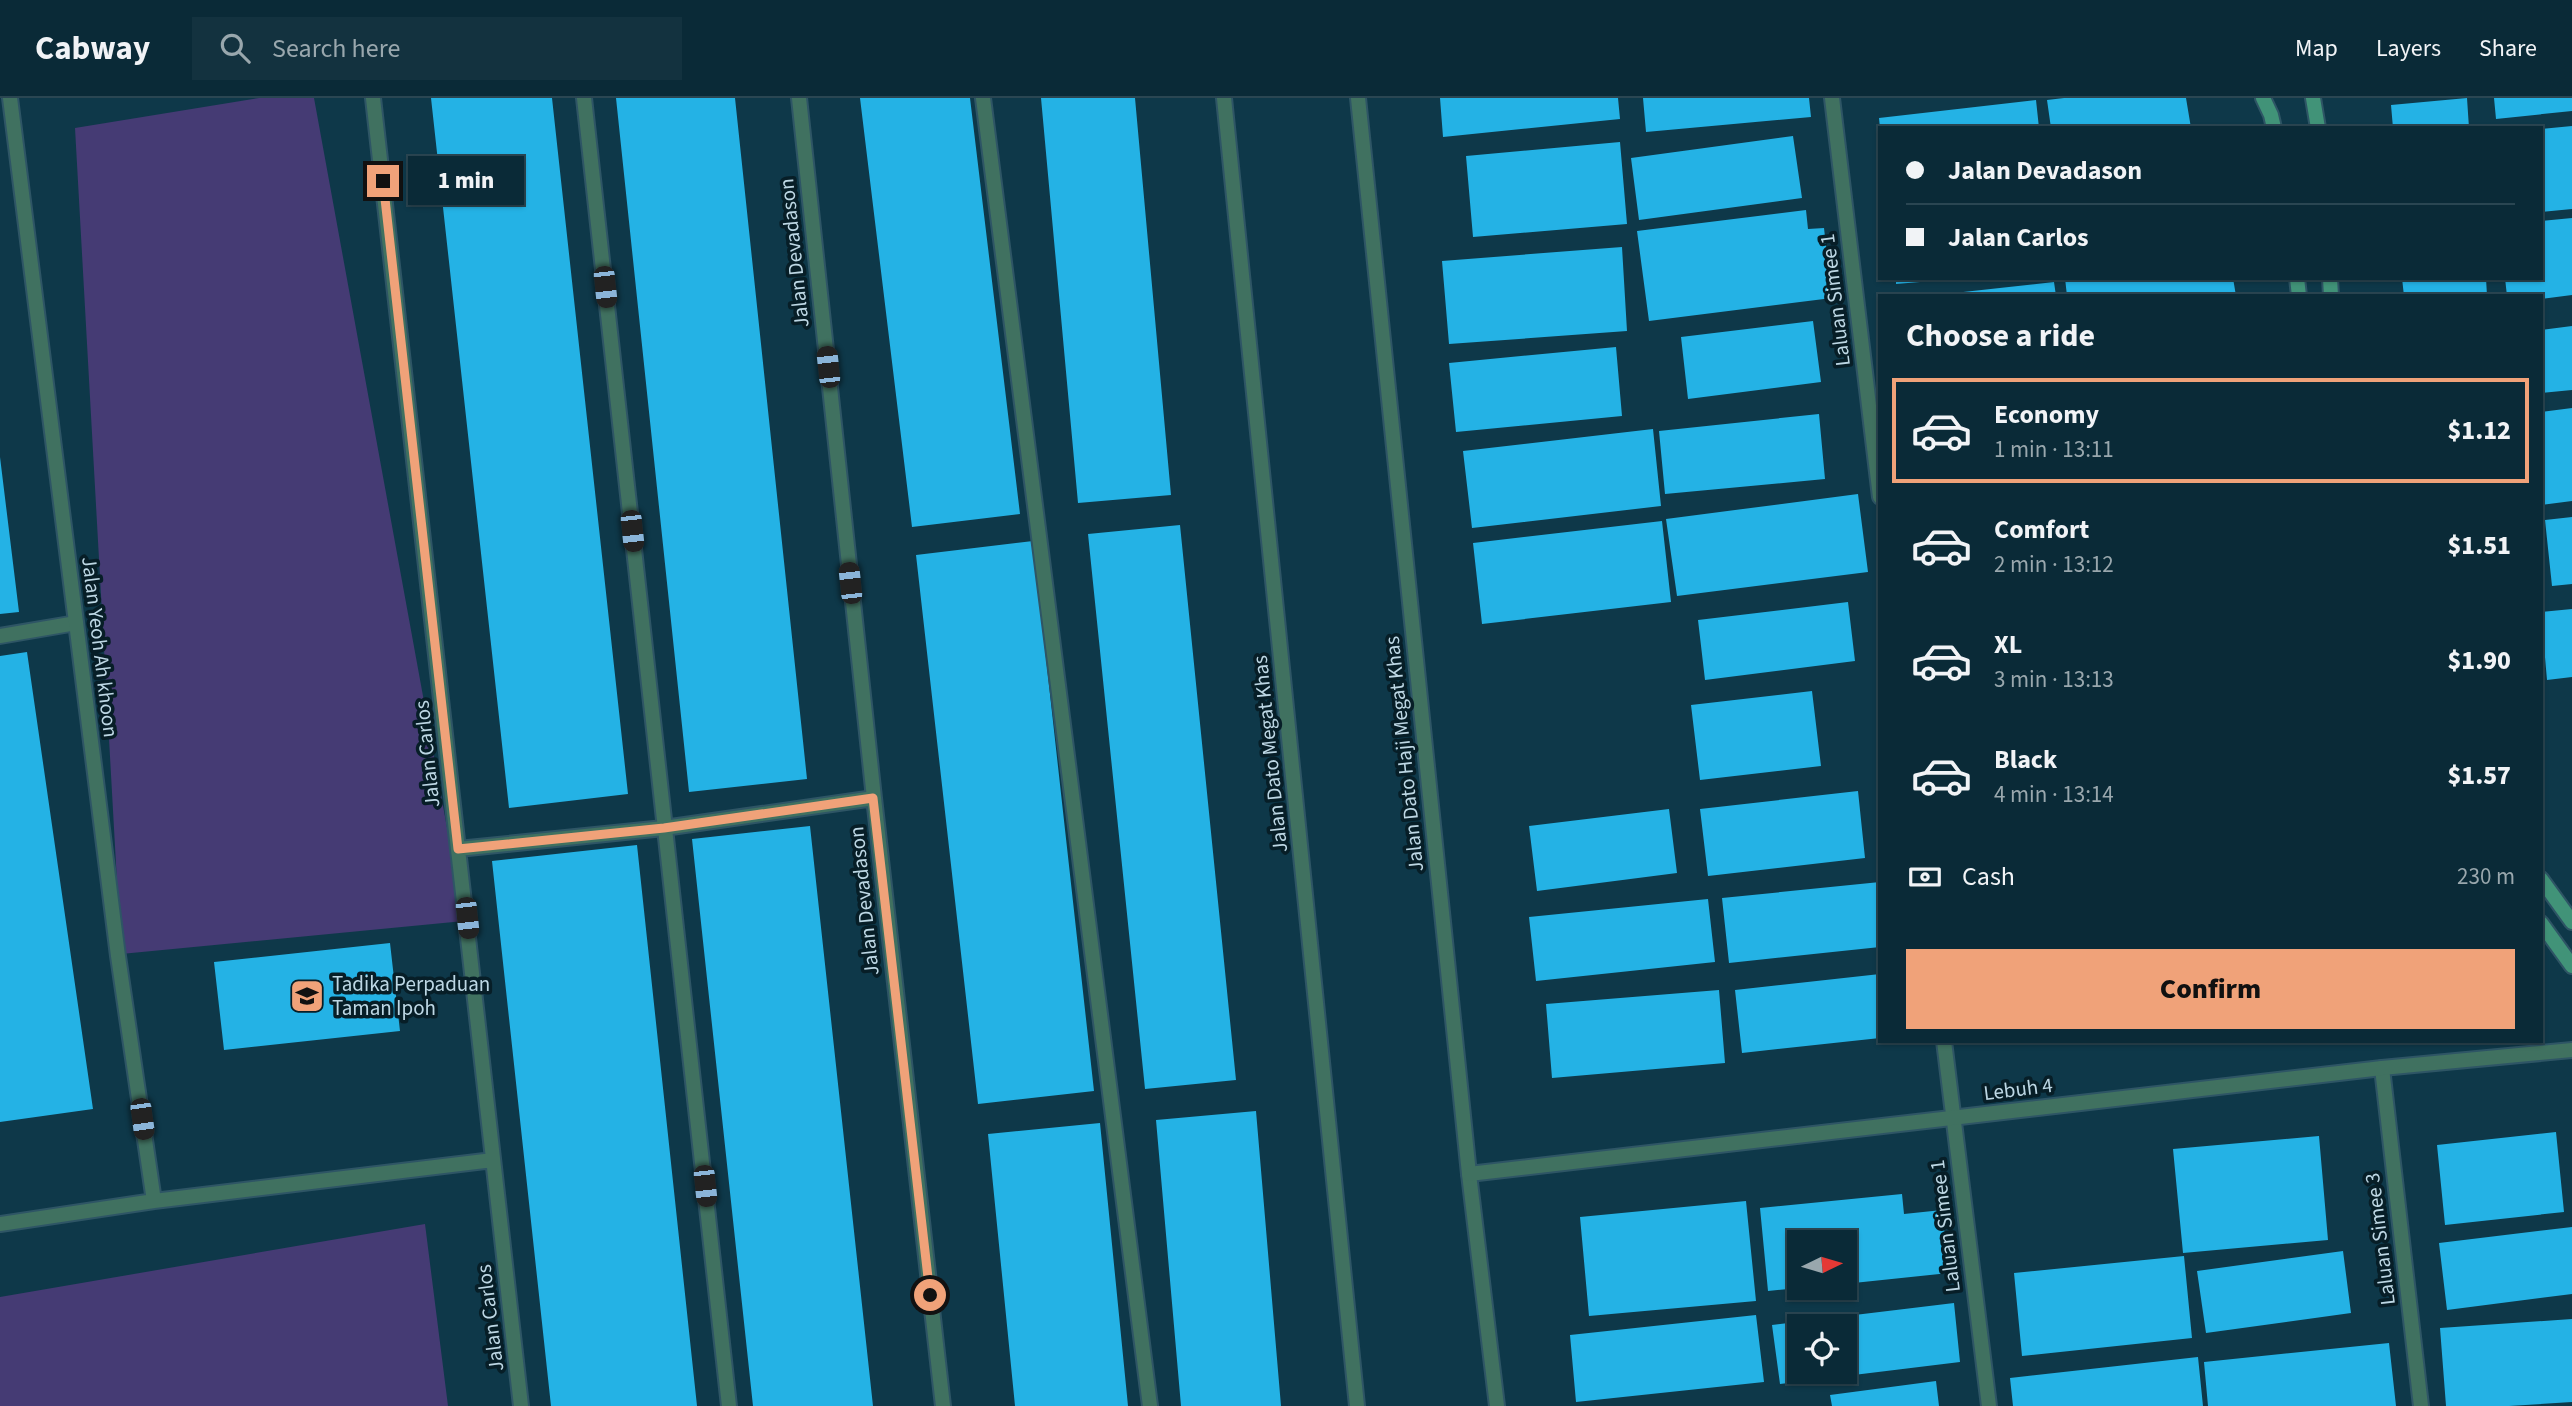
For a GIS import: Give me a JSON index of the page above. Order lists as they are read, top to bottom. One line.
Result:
{"streets":{"street":["Jalan Devadason","Laluan Simee 1","Jalan Yeoh Ah khoon","Jalan Carlos","Jalan Dato Megat Khas","Jalan Dato Haji Megat Khas","Lebuh 4","Laluan Simee 3"]},"crossings":[["Laluan Simee 1","Lebuh 4"],["Jalan Dato Haji Megat Khas","Lebuh 4"],["Lebuh 4","Laluan Simee 3"]],"places":{"school or university":["Tadika Perpaduan Taman Ipoh"]},"north":"right","page":{"header":"Cabway","search":"Search here","nav":["Map","Layers","Share"],"banner":["Jalan Devadason","Jalan Carlos"],"bubble":"1 min","heading":"Choose a ride","list":[{"name":"Economy","note":"1 min · 13:11","value":"$1.12"},{"name":"Comfort","note":"2 min · 13:12","value":"$1.51"},{"name":"XL","note":"3 min · 13:13","value":"$1.90"},{"name":"Black","note":"4 min · 13:14","value":"$1.57"}],"pay":["Cash","230 m"],"buttons":"Confirm"}}
